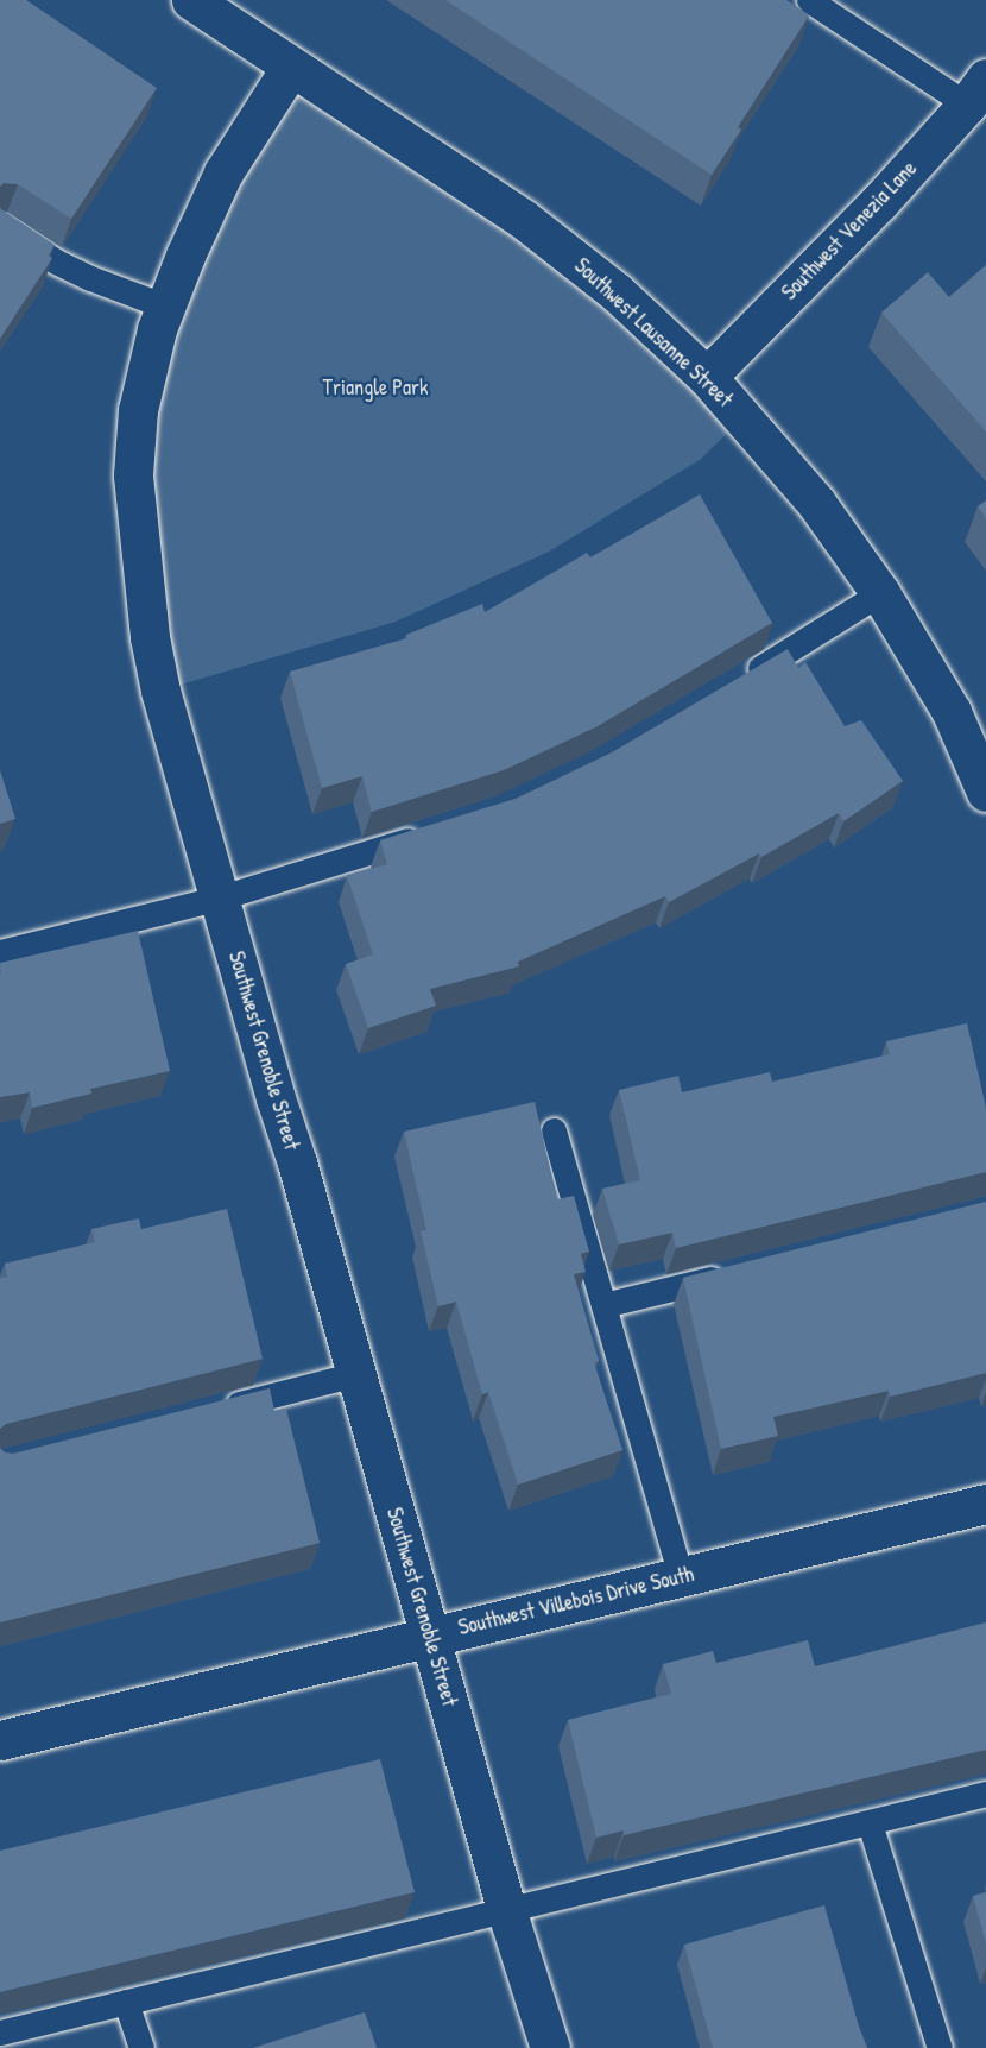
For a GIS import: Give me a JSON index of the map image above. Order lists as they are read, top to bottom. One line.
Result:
{"streets":{"street":["Southwest Venezia Lane","Southwest Lausanne Street","Southwest Grenoble Street","Southwest Villebois Drive South"]},"crossings":[["Southwest Venezia Lane","Southwest Lausanne Street"],["Southwest Lausanne Street","Southwest Grenoble Street"],["Southwest Grenoble Street","Southwest Villebois Drive South"]],"parks":["Triangle Park"]}
